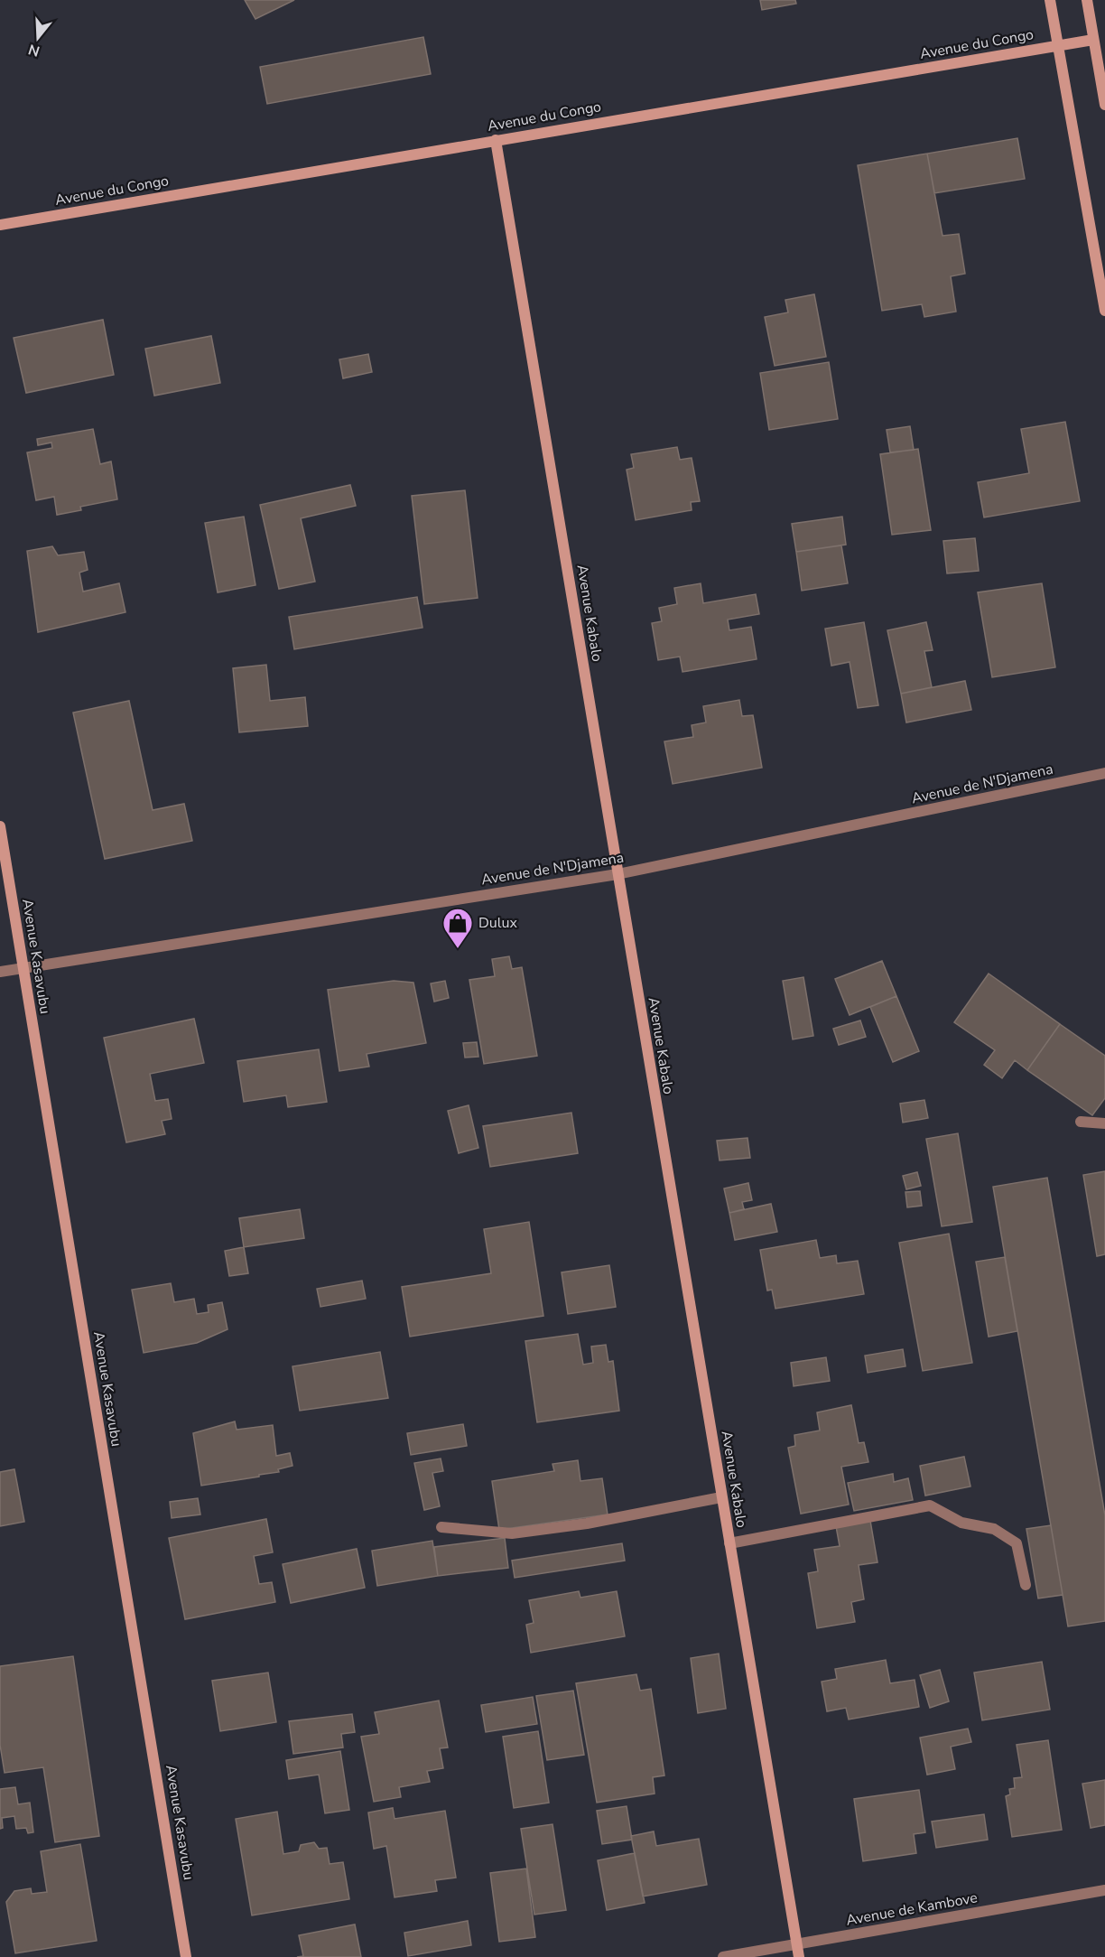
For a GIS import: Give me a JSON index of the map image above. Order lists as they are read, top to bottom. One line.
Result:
{"streets":{"street":["Avenue du Congo","Avenue Kabalo","Avenue de N'Djamena","Avenue Kasavubu","Avenue de Kambove"]},"crossings":[["Avenue du Congo","Avenue Kabalo"],["Avenue Kabalo","Avenue de N'Djamena"],["Avenue Kabalo","Avenue de Kambove"],["Avenue de N'Djamena","Avenue Kasavubu"]],"places":{"shop":["Dulux"]},"north":"bottom"}
